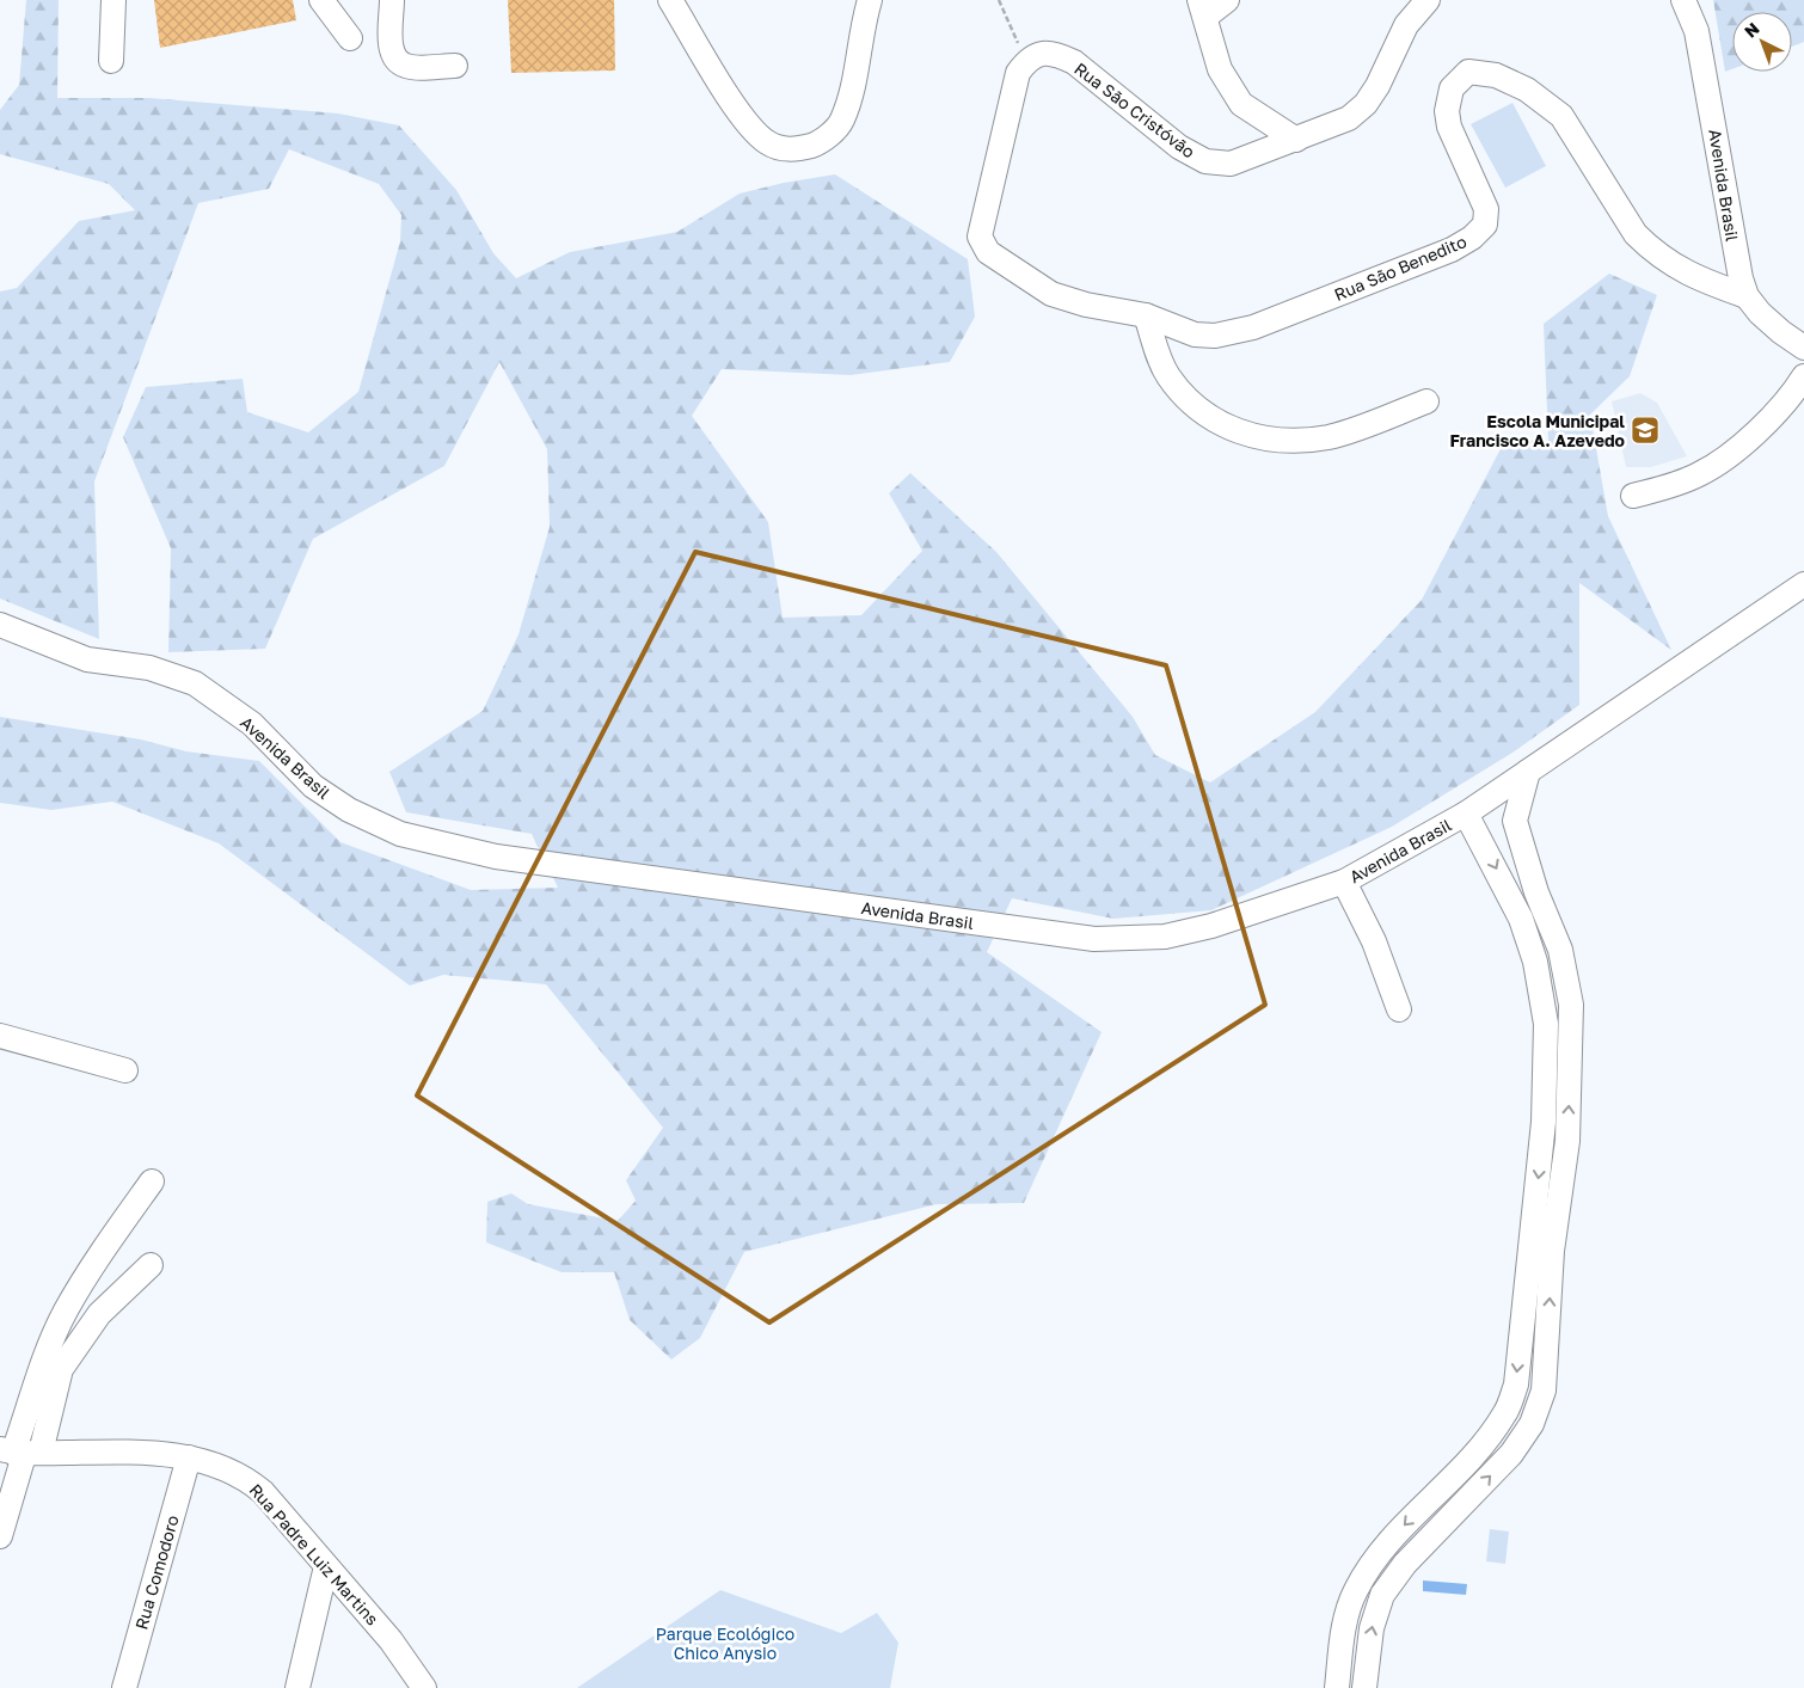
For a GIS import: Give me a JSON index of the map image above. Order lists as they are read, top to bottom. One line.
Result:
{"streets":{"street":["Rua São Cristóvão","Avenida Brasil","Rua São Benedito","Rua Padre Luiz Martins","Rua Comodoro"]},"crossings":[["Rua São Cristóvão","Rua São Benedito"],["Avenida Brasil","Rua São Benedito"],["Rua Padre Luiz Martins","Rua Comodoro"]],"parks":["Parque Ecológico Chico Anysio"],"places":{"school or university":["Escola Municipal Francisco A. Azevedo"]},"north":"top left"}
